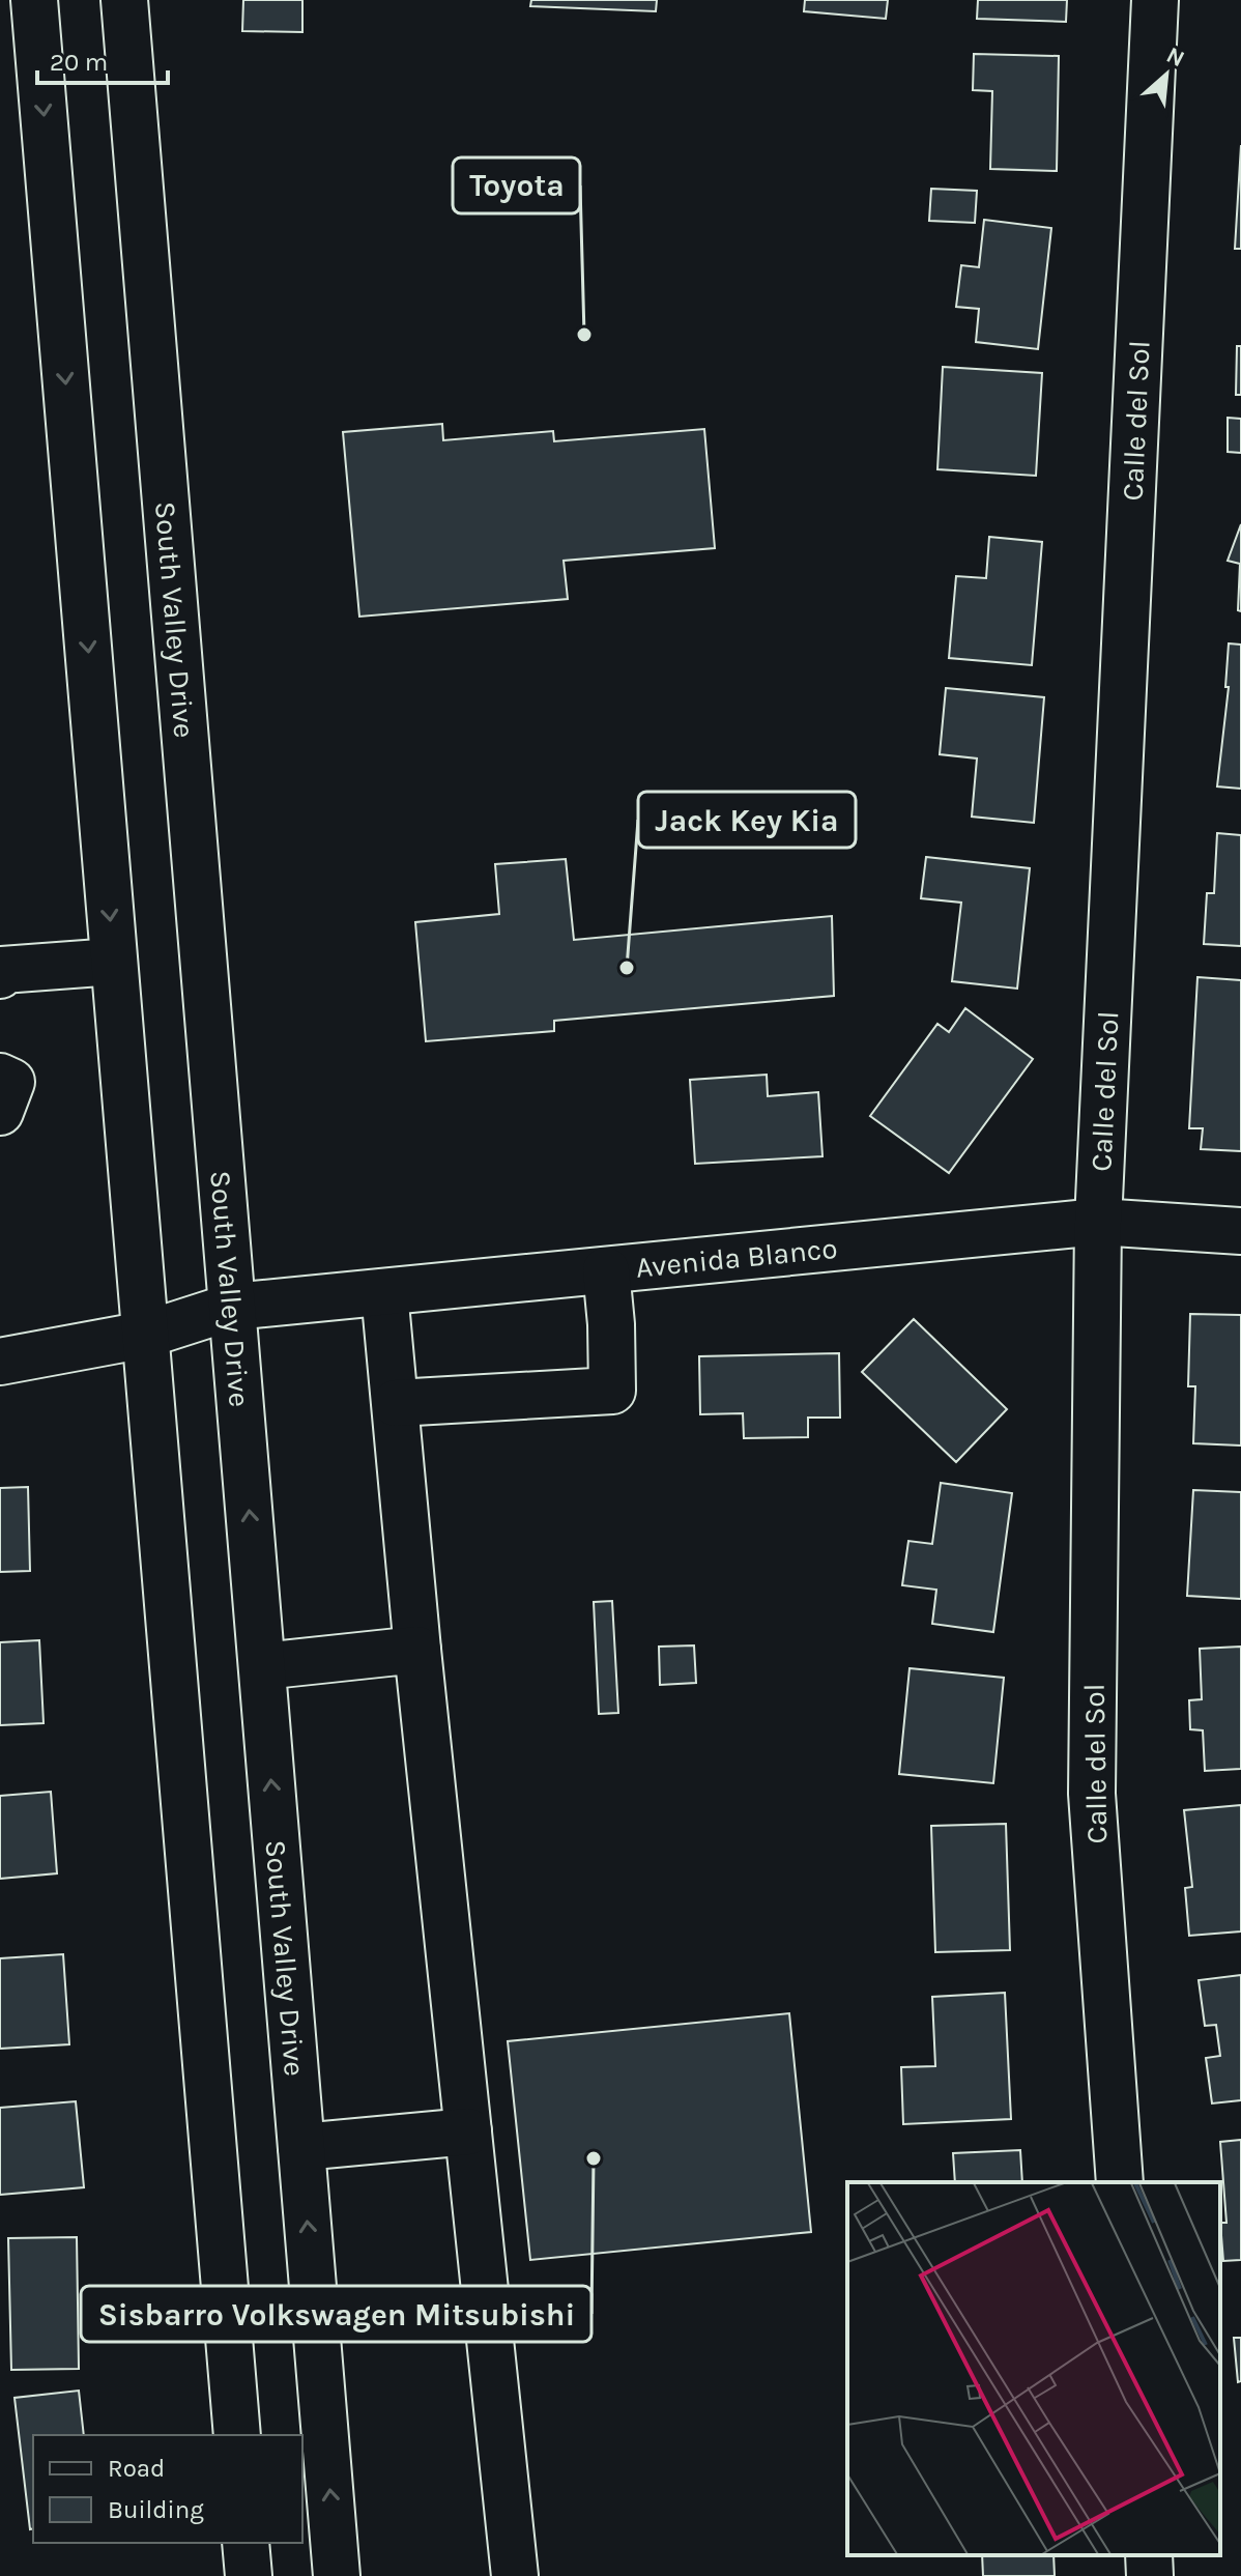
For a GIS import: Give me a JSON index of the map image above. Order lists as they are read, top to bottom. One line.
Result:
{"streets":{"main road":["Calle del Sol","South Valley Drive","Avenida Blanco"]},"crossings":[["Calle del Sol","Avenida Blanco"],["South Valley Drive","Avenida Blanco"]],"places":["Toyota","Jack Key Kia","Sisbarro Volkswagen Mitsubishi"],"legend":["Road","Building"],"scale_bar":"20 m","north":"top right"}
